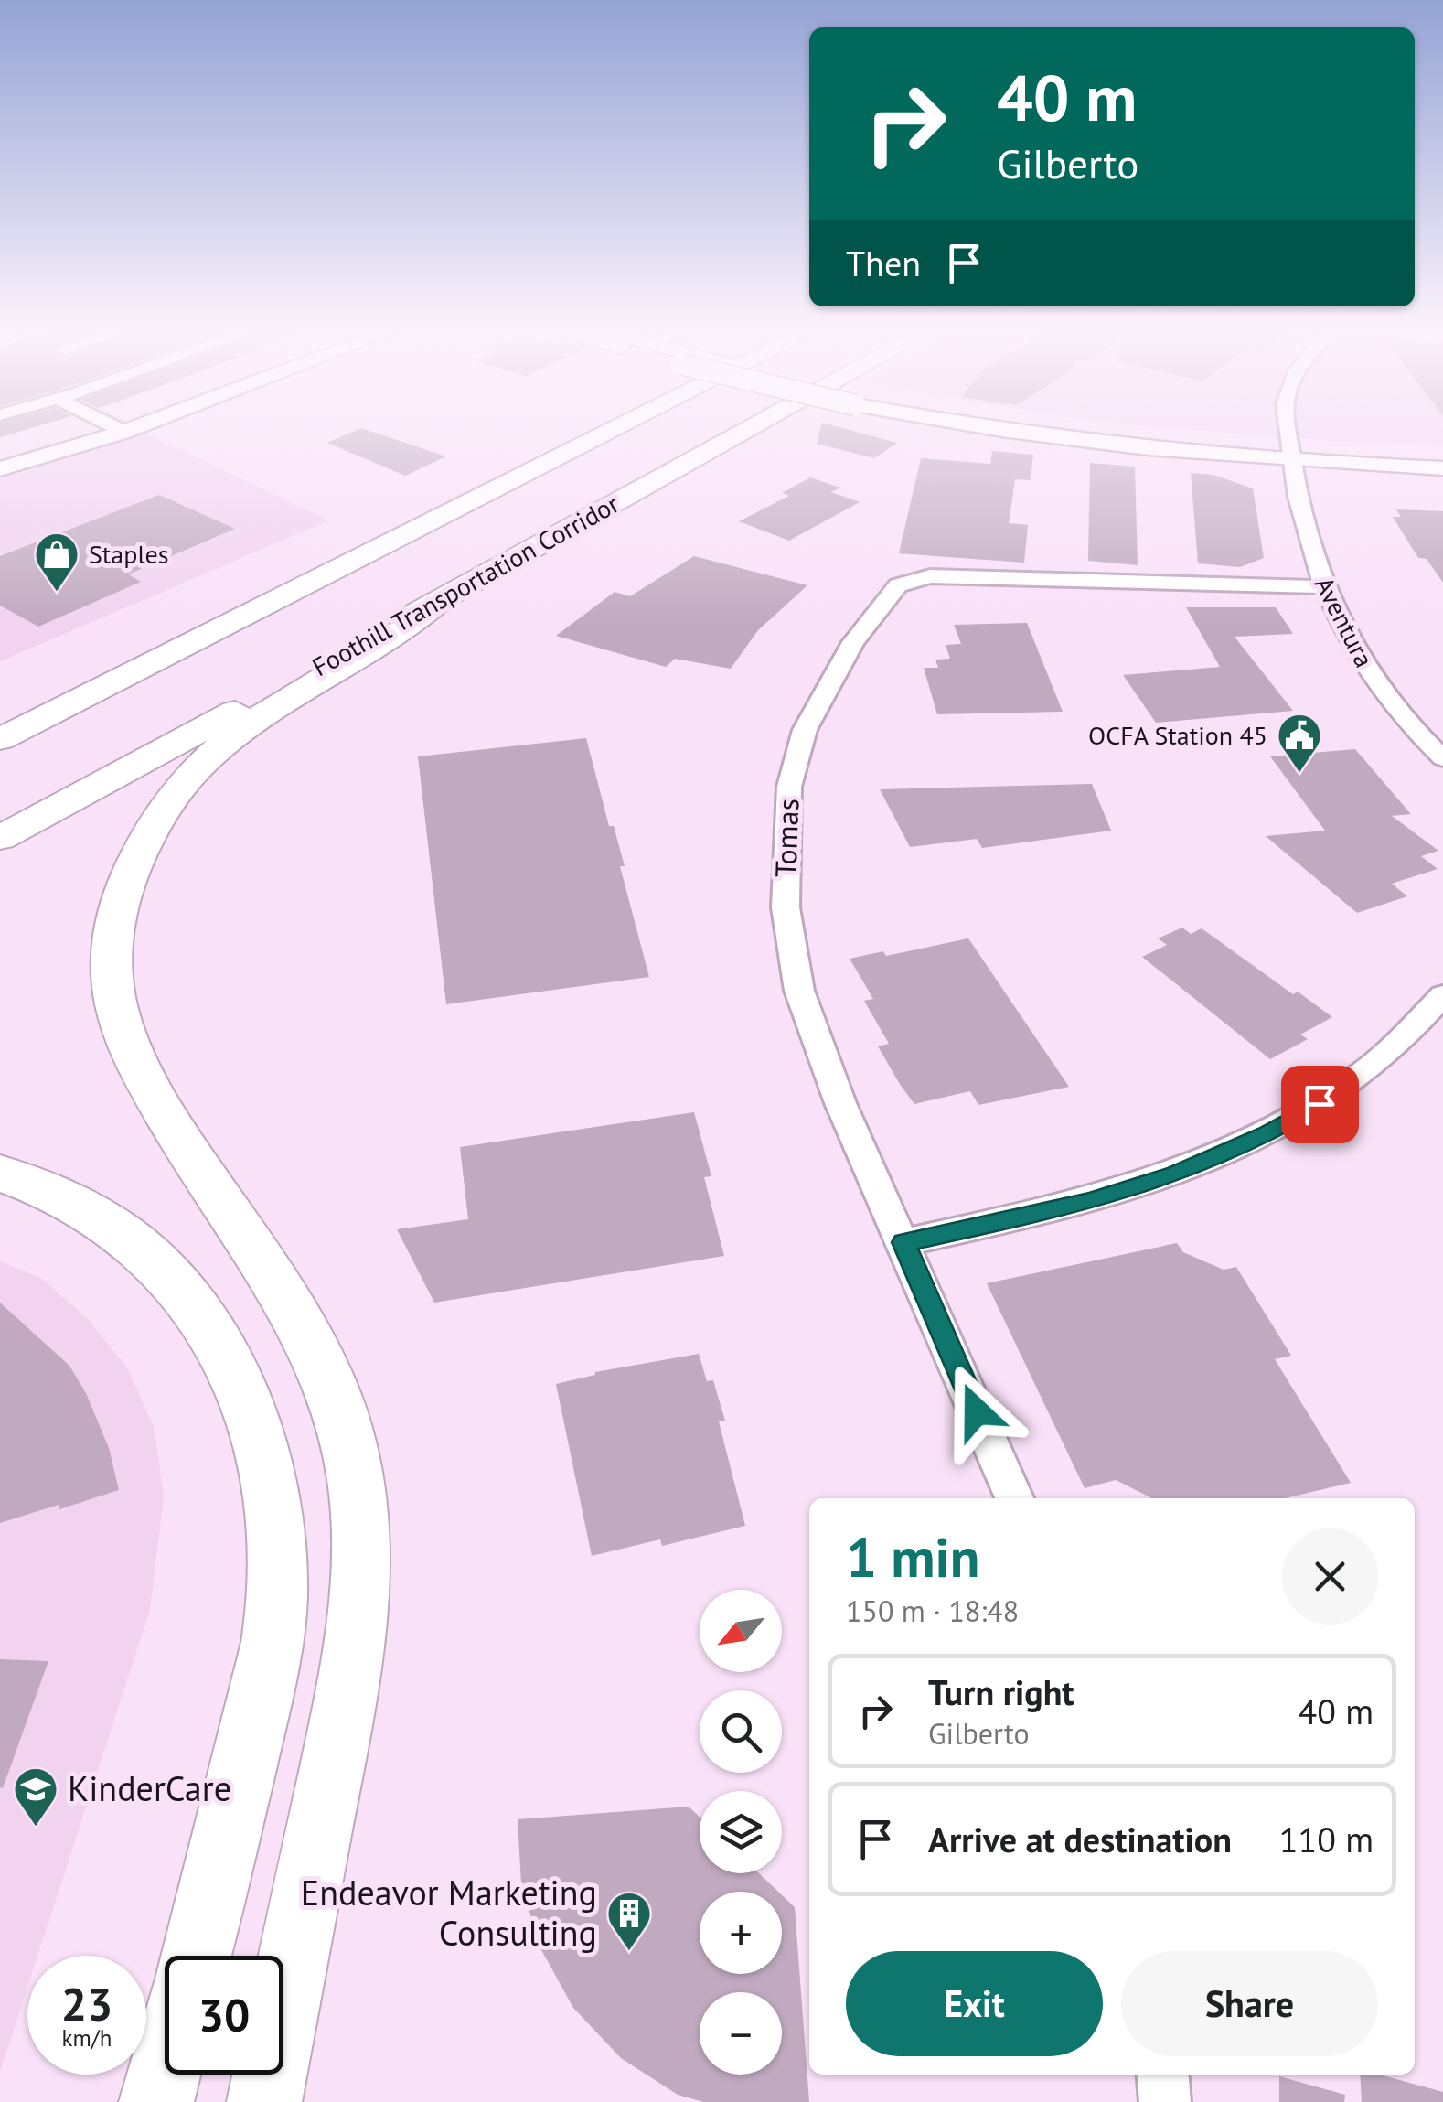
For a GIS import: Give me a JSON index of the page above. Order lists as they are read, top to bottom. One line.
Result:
{"streets":{"highway":["Foothill Transportation Corridor"],"street":["Aventura","Tomas"]},"crossings":[["Aventura","Tomas"]],"places":{"shop":["Staples"],"public building":["OCFA Station 45"],"school or university":["KinderCare"],"building":["Endeavor Marketing Consulting"]},"north":"bottom left","page":{"turn":["40 m","Gilberto"],"then":"Then","heading":["1 min","150 m · 18:48"],"map_buttons":["+","−"],"list":[{"name":"Turn right","note":"Gilberto","value":"40 m"},{"name":"Arrive at destination","value":"110 m"}],"buttons":["Exit","Share"],"speed":"23 km/h","limit":"30"}}
